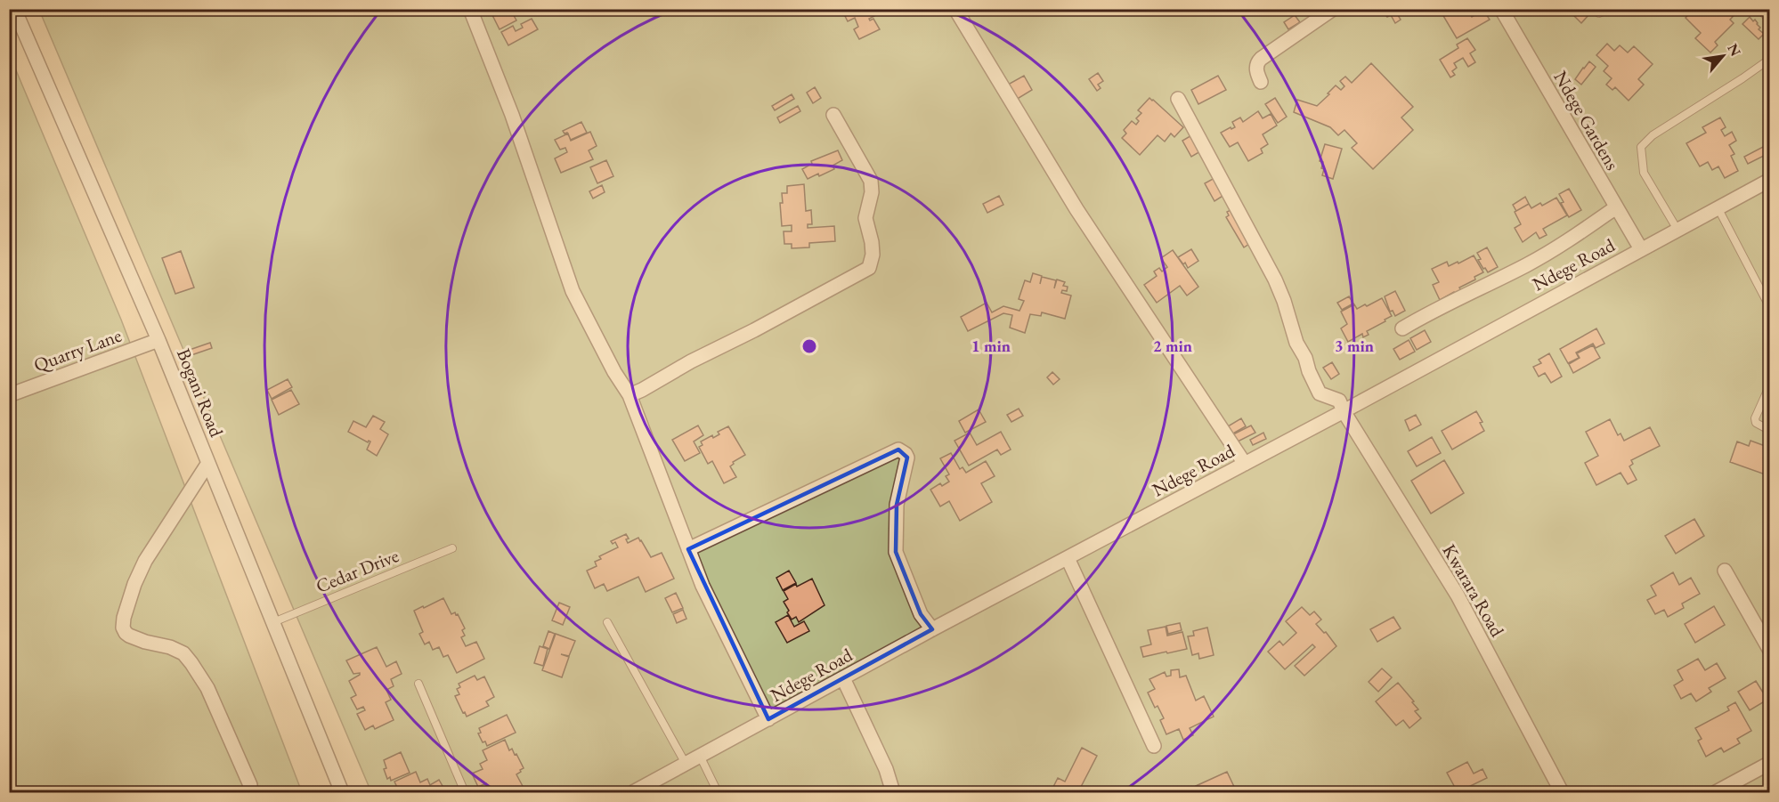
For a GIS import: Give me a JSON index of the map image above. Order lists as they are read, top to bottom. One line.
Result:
{"streets":{"street":["Ndege Gardens","Ndege Road","Quarry Lane","Bogani Road","Kwarara Road"],"lane":["Cedar Drive"]},"crossings":[["Ndege Gardens","Ndege Road"],["Ndege Road","Kwarara Road"],["Quarry Lane","Bogani Road"],["Bogani Road","Cedar Drive"]],"north":"top right","rings":["1 min","2 min","3 min"]}
